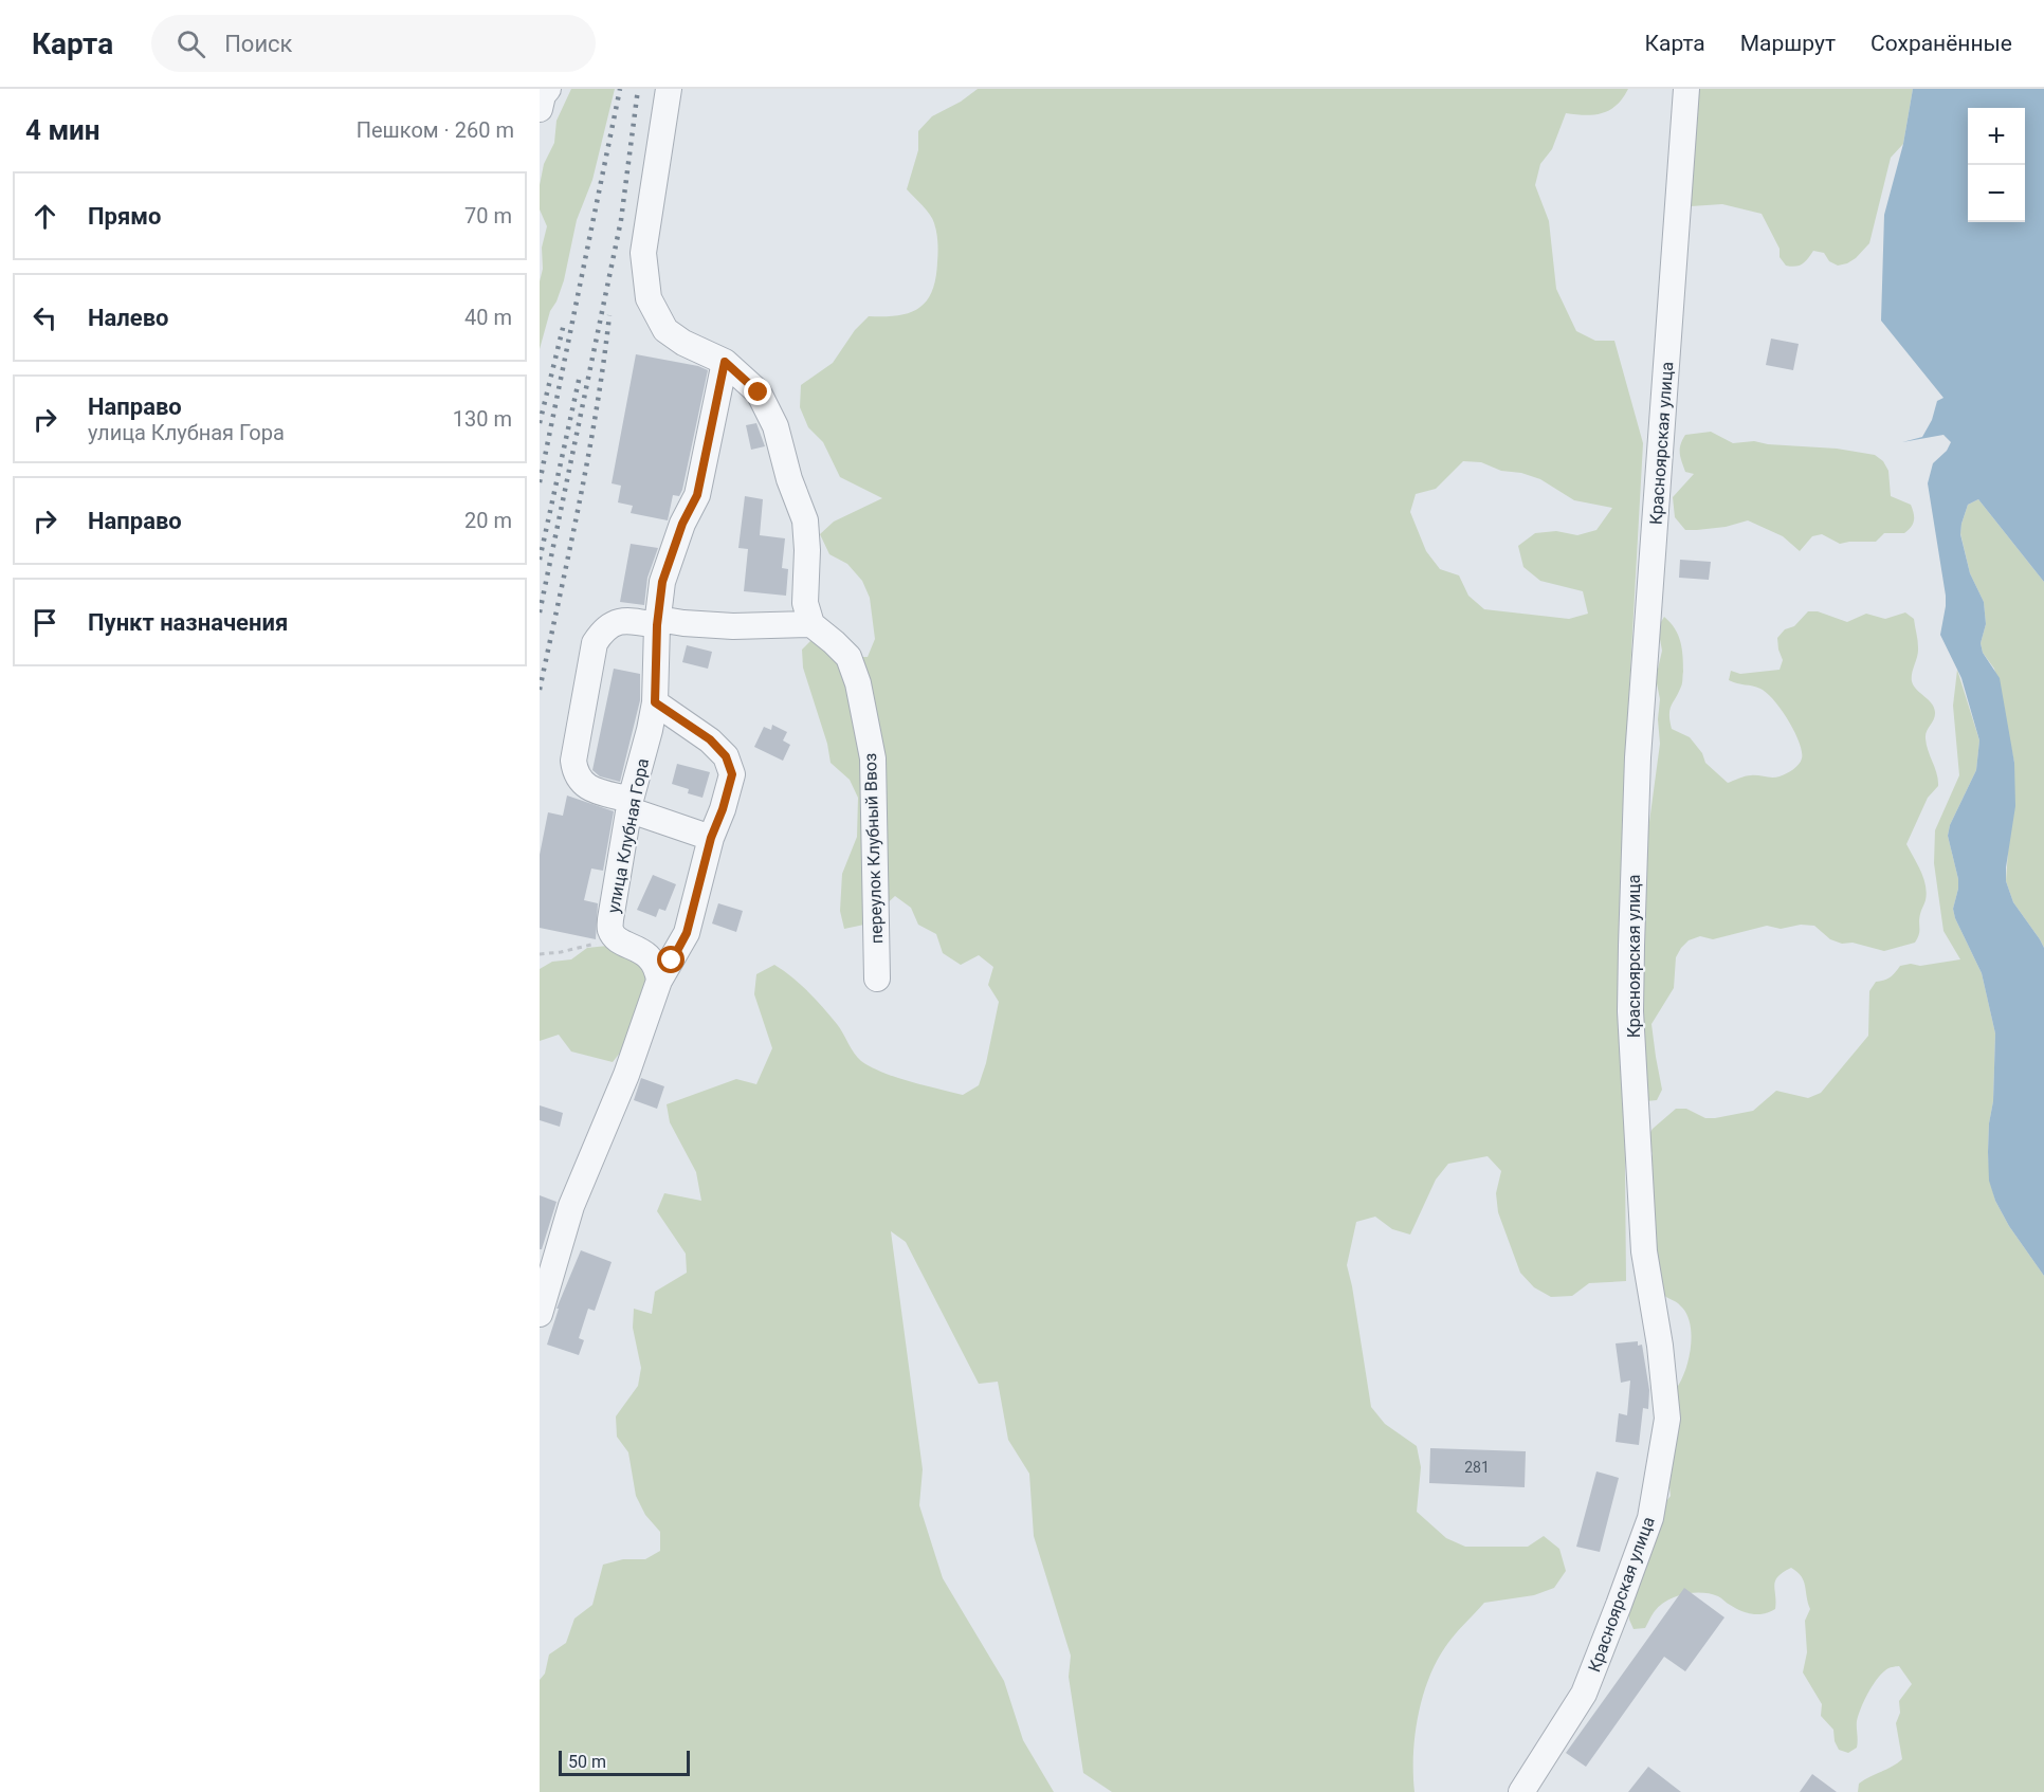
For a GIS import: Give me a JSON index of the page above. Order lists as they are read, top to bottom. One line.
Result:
{"streets":{"street":["Красноярская улица","улица Клубная Гора","переулок Клубный Ввоз"]},"house_numbers":["281"],"scale_bar":"50 m","page":{"header":"Карта","search":"Поиск","nav":["Карта","Маршрут","Сохранённые"],"heading":["4 мин","Пешком · 260 m"],"map_buttons":["+","−"],"list":[["Прямо","70 m"],["Налево","40 m"],["Направо","улица Клубная Гора","130 m"],["Направо","20 m"],"Пункт назначения"],"scale":"50 m"}}
